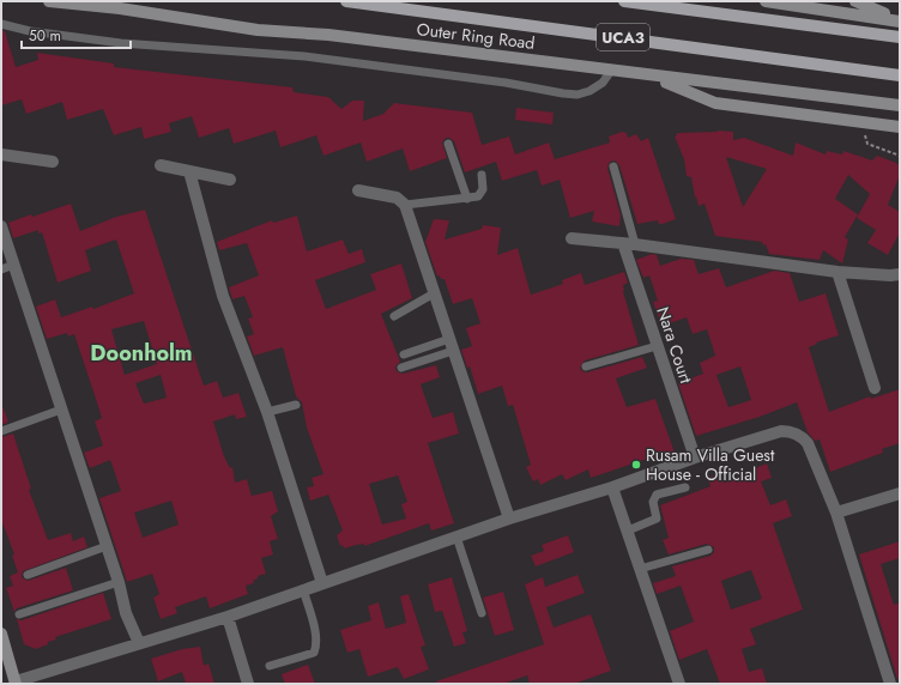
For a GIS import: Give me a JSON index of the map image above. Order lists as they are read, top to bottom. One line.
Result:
{"streets":{"main road":["Outer Ring Road","UCA3"],"street":["Nara Court"]},"districts":["Doonholm"],"places":["Rusam Villa Guest House - Official"],"scale_bar":"50 m"}
